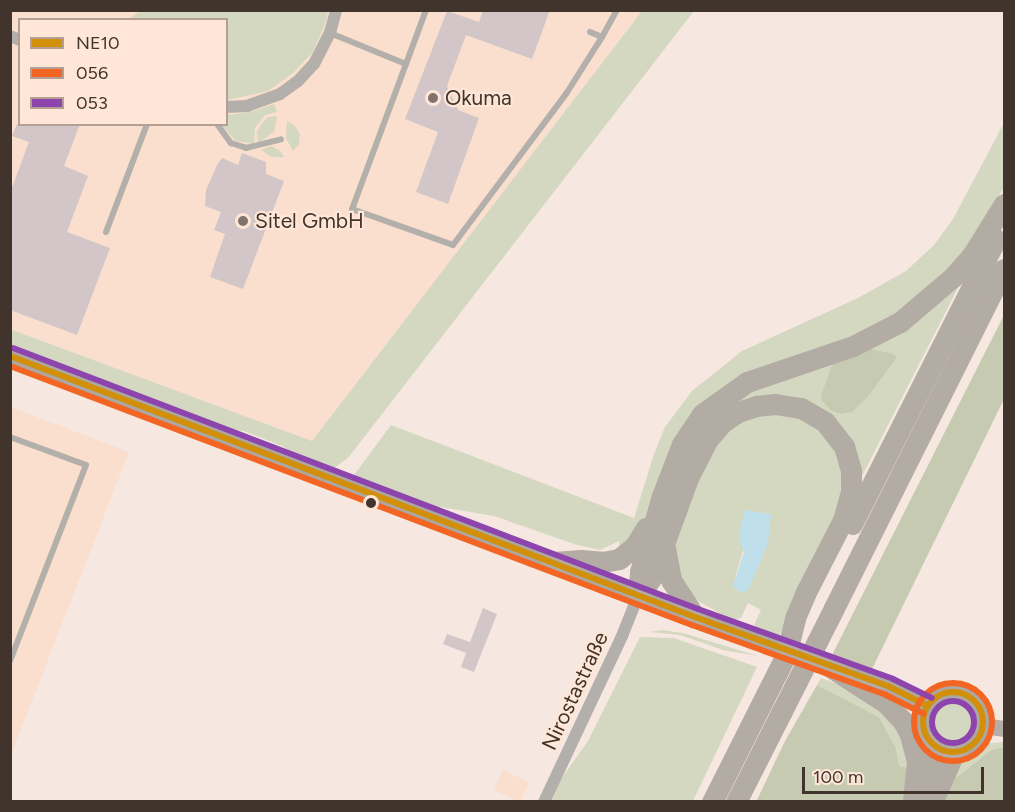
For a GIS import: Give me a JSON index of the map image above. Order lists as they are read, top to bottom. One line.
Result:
{"streets":{"street":["Nirostastraße"]},"places":["Okuma","Sitel GmbH"],"lines":["transit line 053","transit line NE10","transit line 056"],"legend":["NE10","056","053"],"scale_bar":"100 m"}
